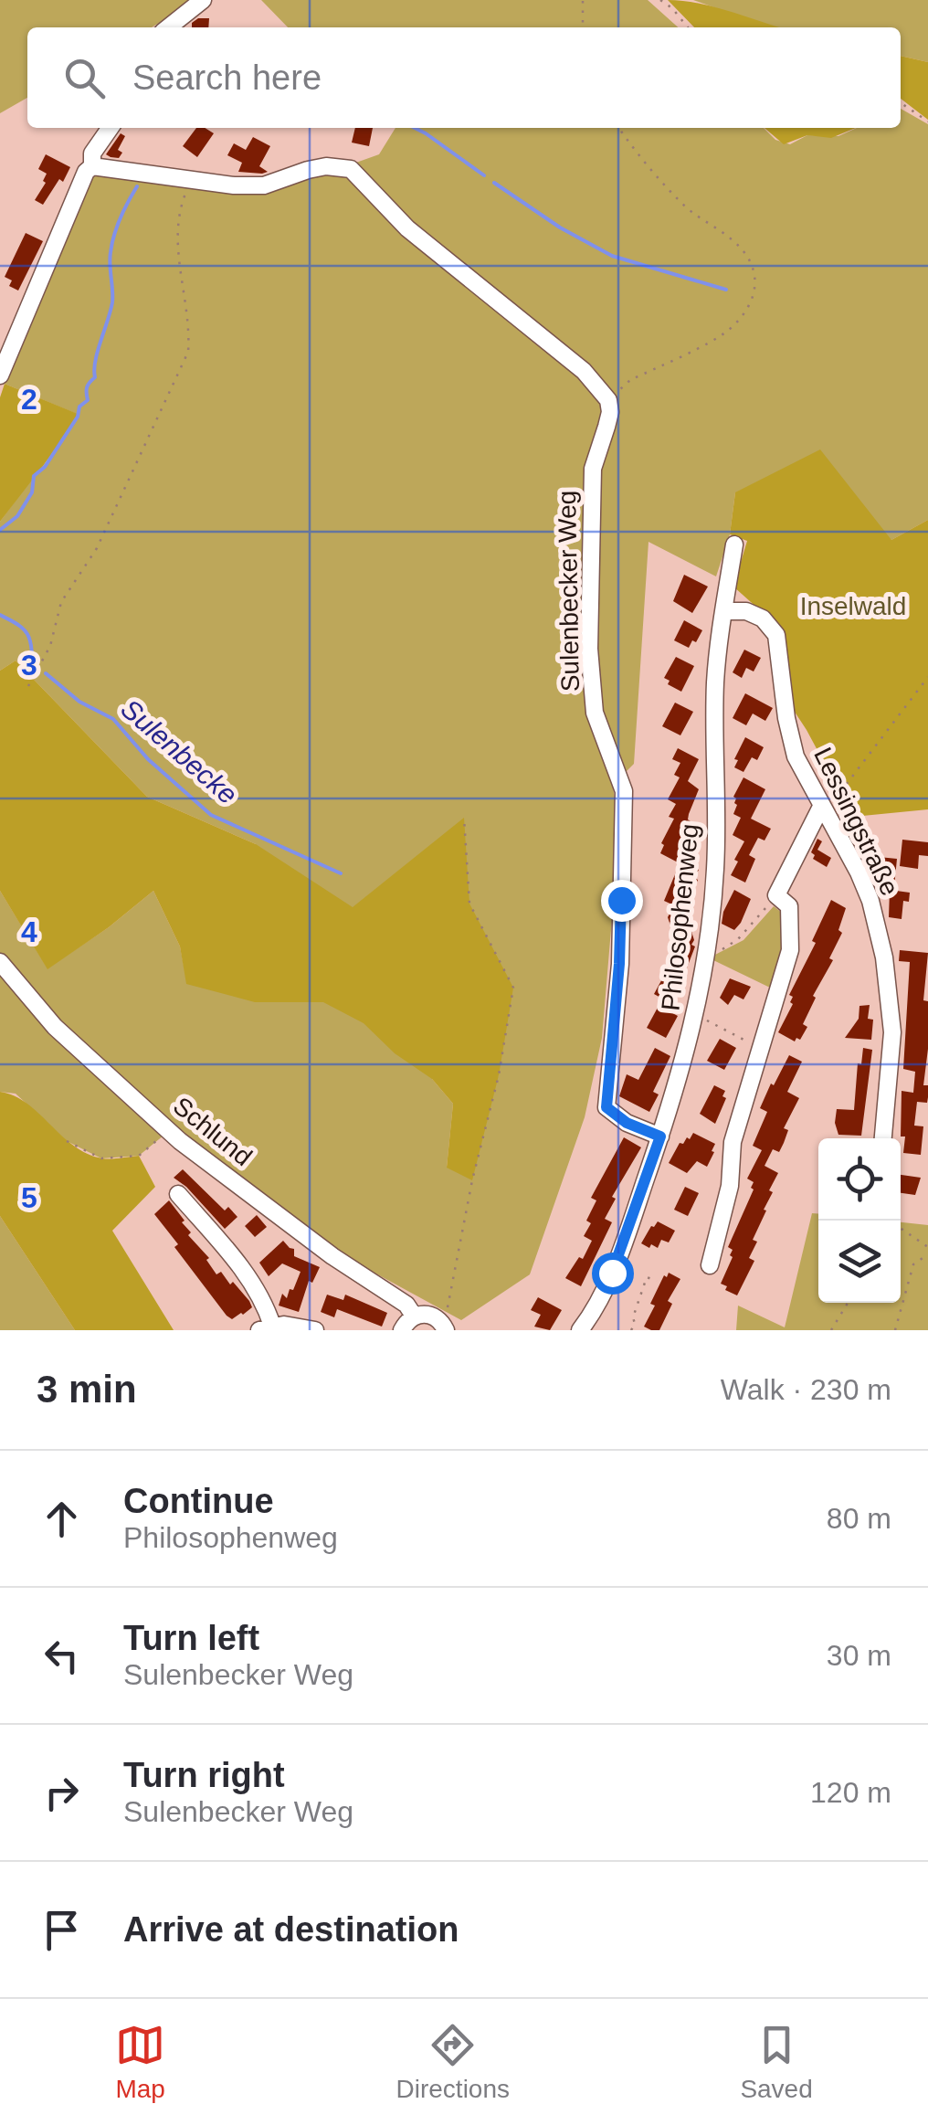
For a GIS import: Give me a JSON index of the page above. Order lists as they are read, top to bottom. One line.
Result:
{"streets":{"street":["Sulenbecker Weg","Lessingstraße","Philosophenweg","Schlund"]},"crossings":[["Sulenbecker Weg","Philosophenweg"],["Lessingstraße","Philosophenweg"]],"water":["Sulenbecke"],"parks":["Inselwald"],"page":{"search":"Search here","heading":["3 min","Walk · 230 m"],"list":[["Continue","Philosophenweg","80 m"],["Turn left","Sulenbecker Weg","30 m"],["Turn right","Sulenbecker Weg","120 m"],"Arrive at destination"],"nav":["Map","Directions","Saved"]},"grid":{"rows":["2","3","4","5"]}}
